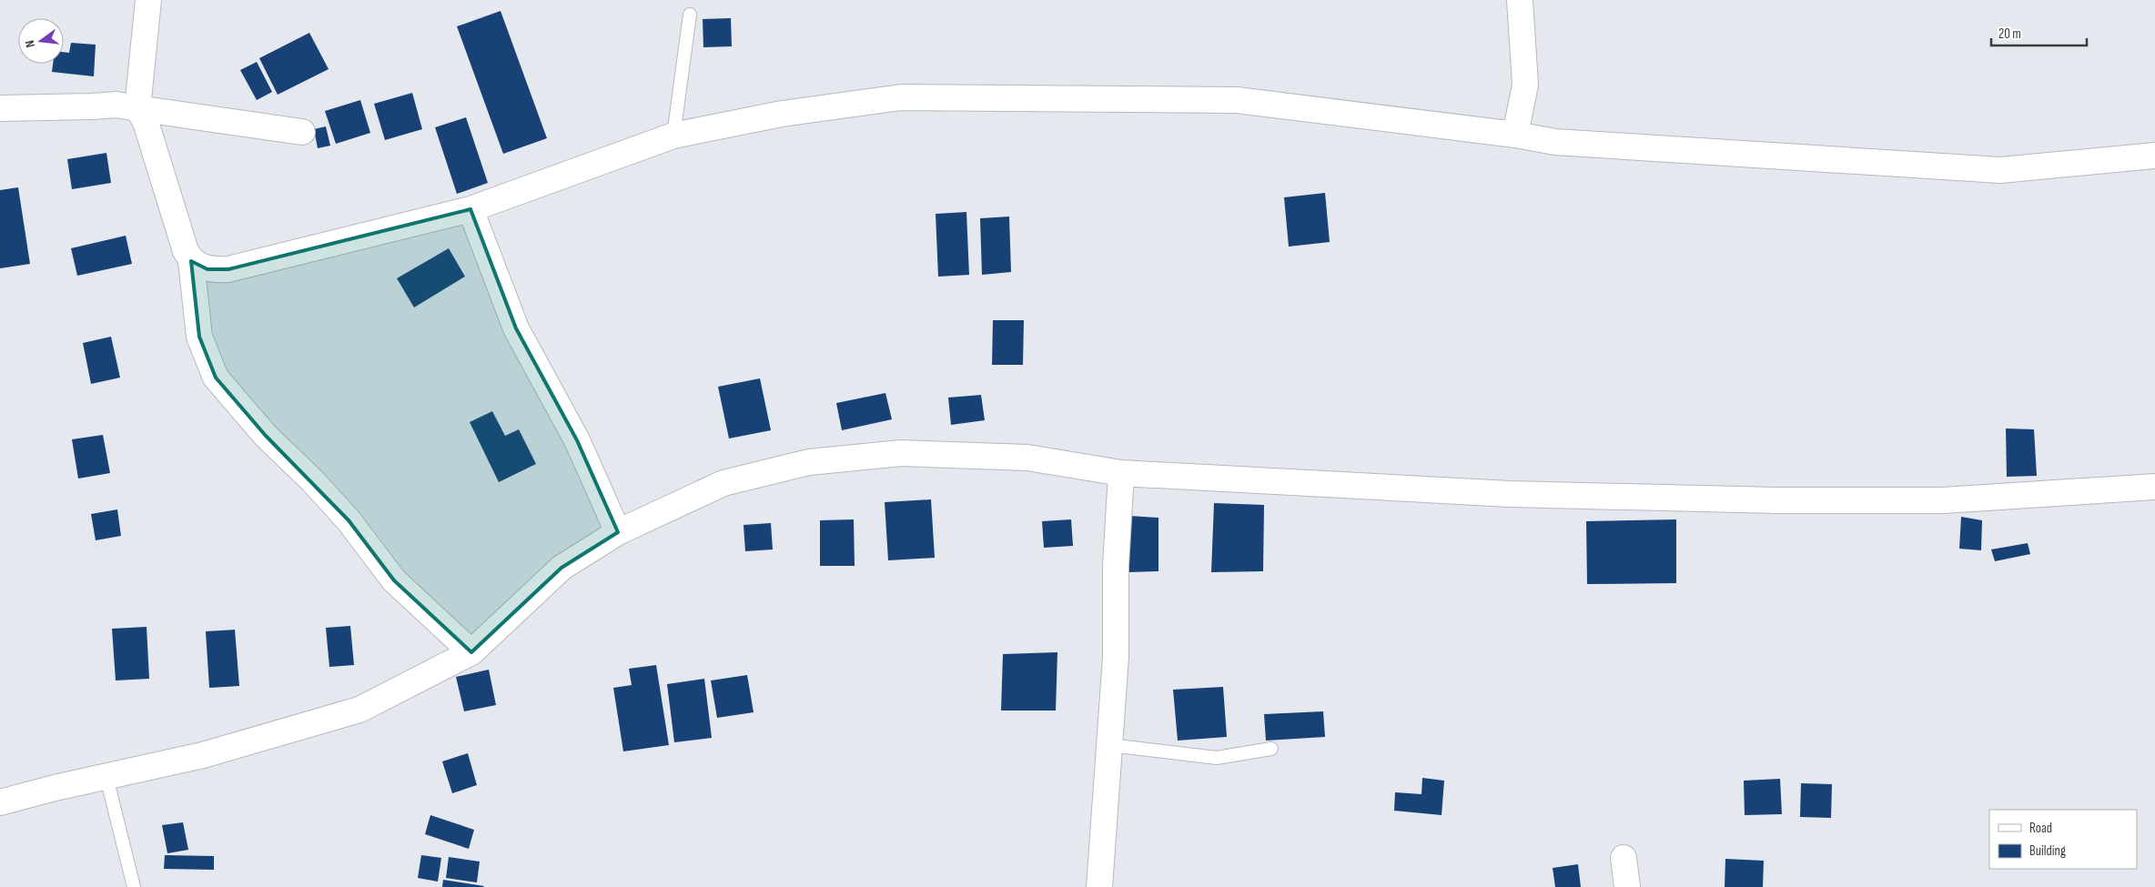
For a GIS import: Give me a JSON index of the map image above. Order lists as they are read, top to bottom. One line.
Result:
{"legend":["Road","Building"],"scale_bar":"20 m","north":"left"}
